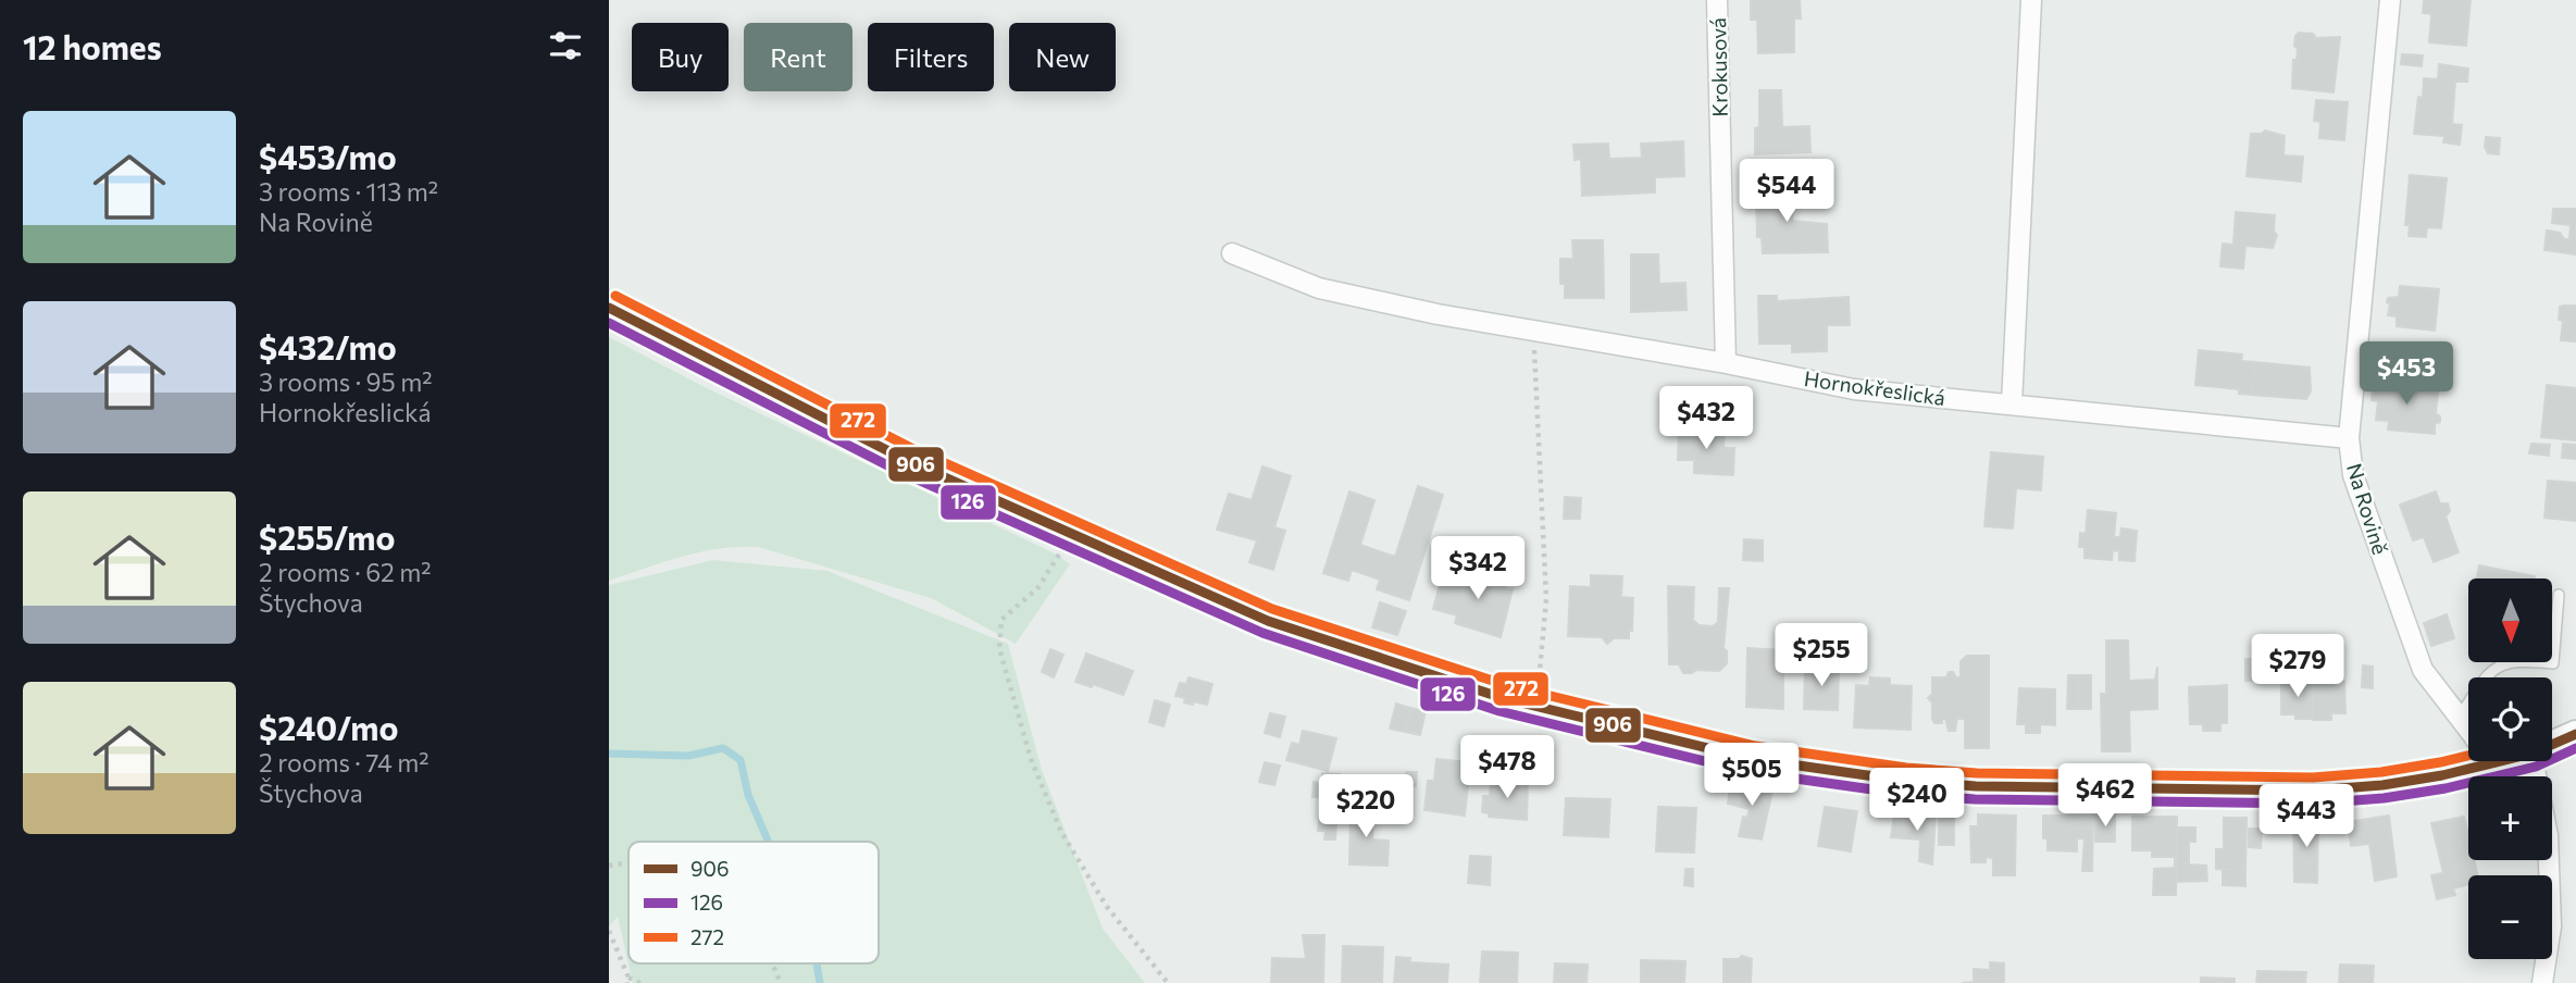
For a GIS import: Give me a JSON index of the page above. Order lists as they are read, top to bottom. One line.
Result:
{"streets":{"street":["Krokusová","Hornokřeslická","Na Rovině"]},"crossings":[["Krokusová","Hornokřeslická"],["Hornokřeslická","Na Rovině"]],"lines":["transit line 272","transit line 906","transit line 126"],"legend":["906","126","272"],"north":"bottom","page":{"heading":"12 homes","chip":["Buy","Rent","Filters","New"],"list":[{"name":"$453/mo","note":"3 rooms · 113 m² · Na Rovině"},{"name":"$432/mo","note":"3 rooms · 95 m² · Hornokřeslická"},{"name":"$255/mo","note":"2 rooms · 62 m² · Štychova"},{"name":"$240/mo","note":"2 rooms · 74 m² · Štychova"}],"price":["$544","$453","$432","$342","$255","$279","$478","$505","$462","$240","$220","$443"],"map_buttons":["+","−"]}}
